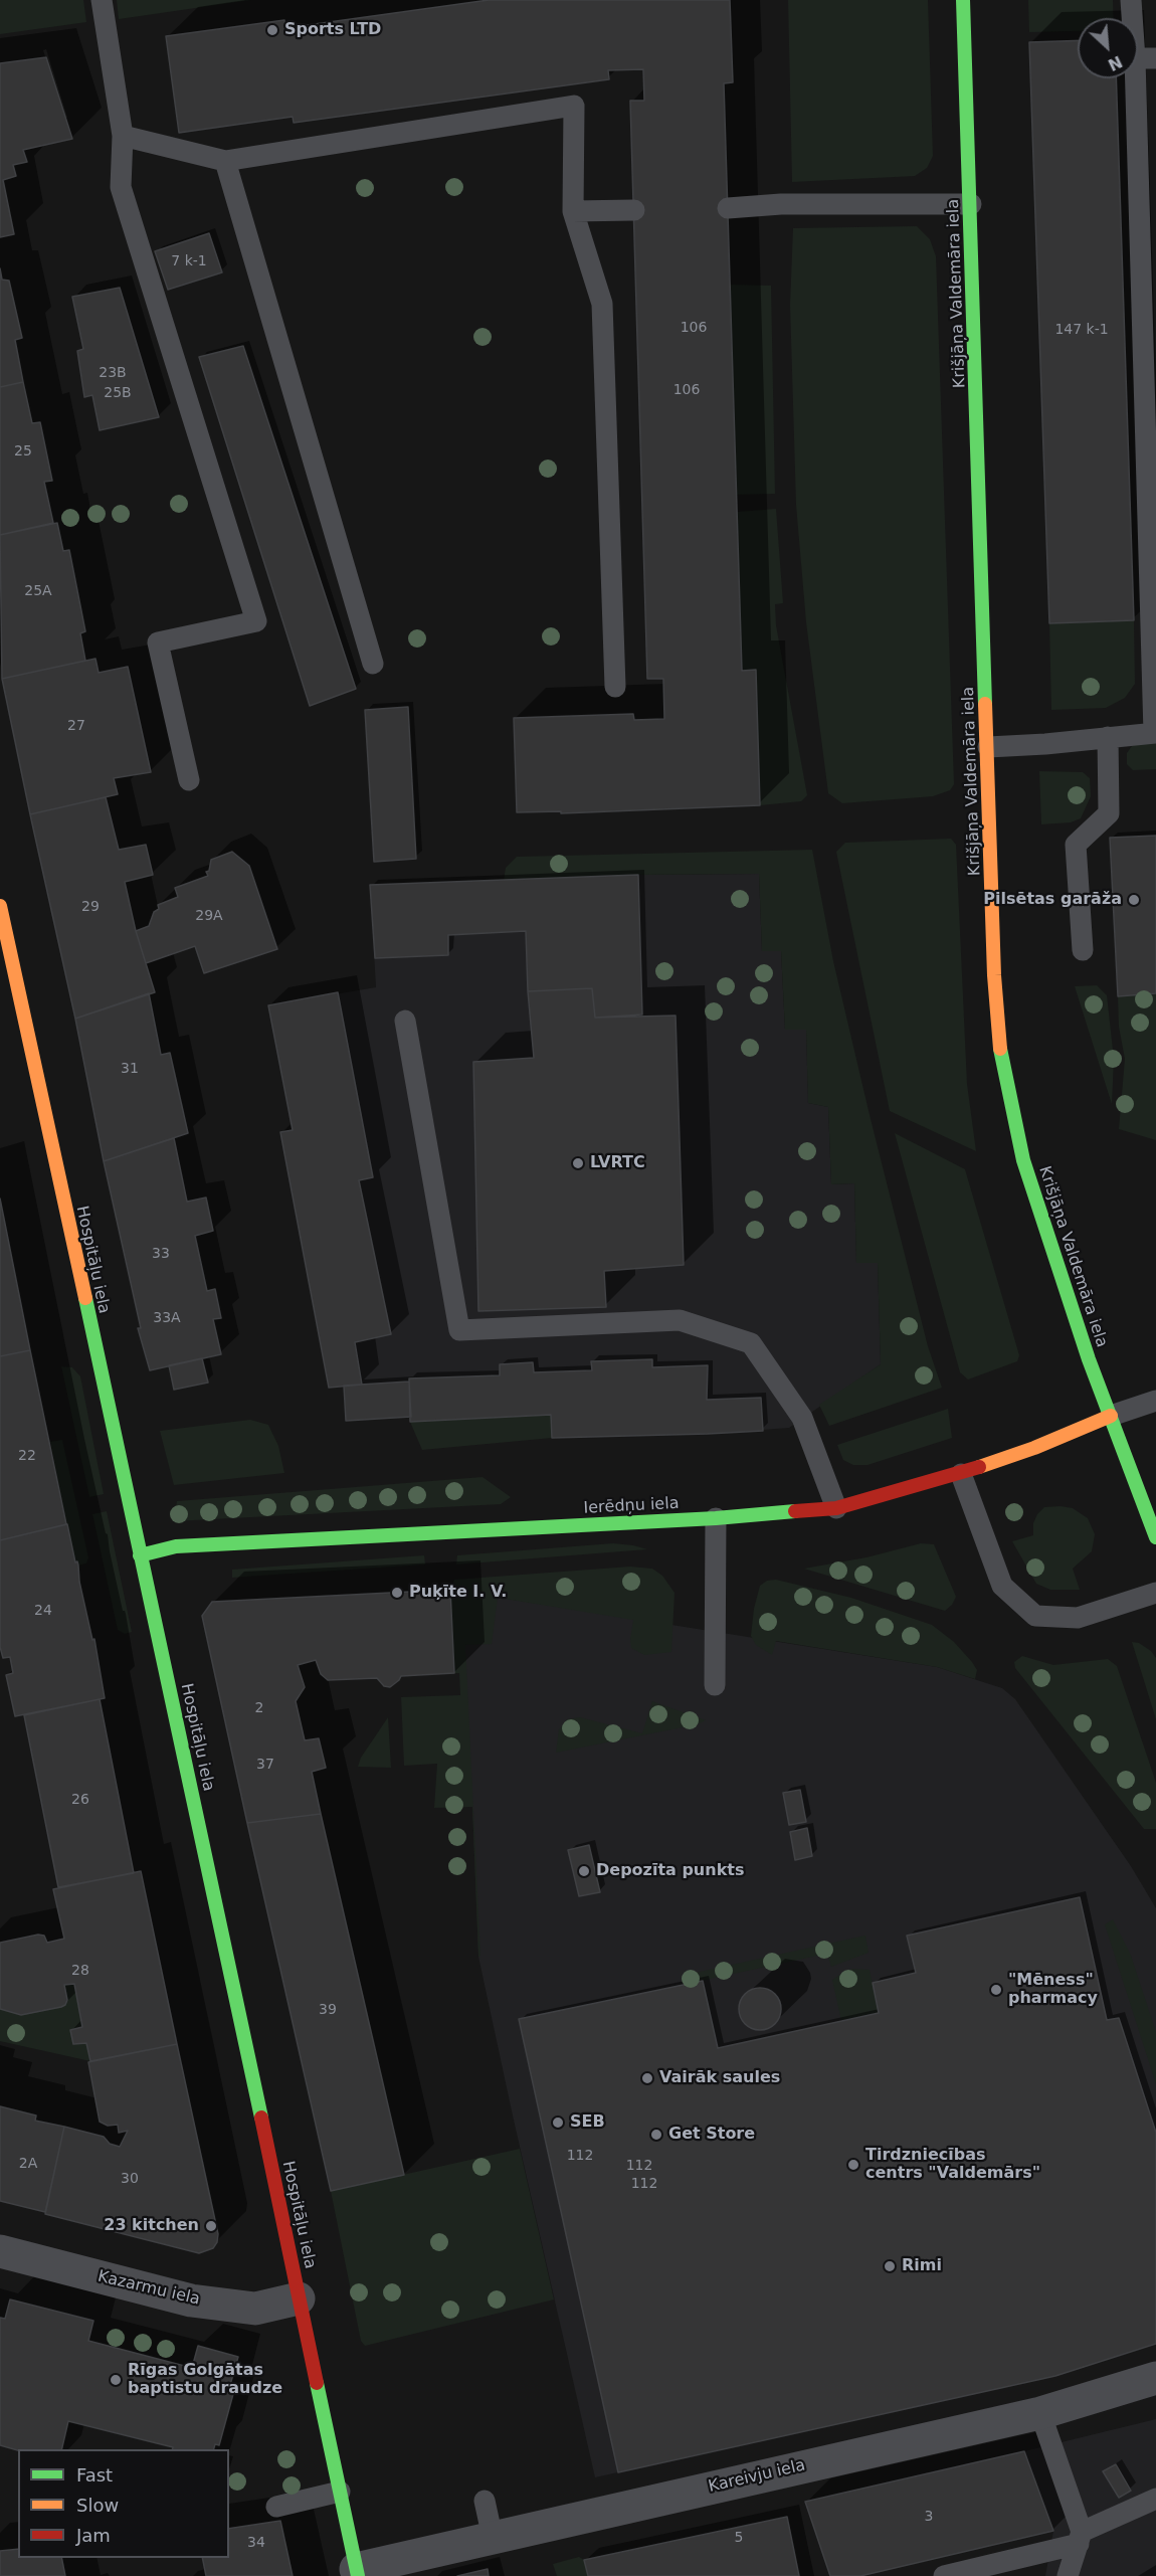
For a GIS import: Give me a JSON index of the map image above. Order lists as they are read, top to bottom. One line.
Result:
{"streets":{"street":["Krišjāņa Valdemāra iela","Hospitāļu iela","Ierēdņu iela","Kazarmu iela","Kareivju iela"]},"crossings":[["Krišjāņa Valdemāra iela","Ierēdņu iela"],["Hospitāļu iela","Ierēdņu iela"],["Hospitāļu iela","Kazarmu iela"],["Hospitāļu iela","Kareivju iela"]],"places":["Sports LTD","Pilsētas garāža","LVRTC","Puķīte I. V.","Depozīta punkts","\"Mēness\" pharmacy","Vairāk saules","SEB","Get Store","Tirdzniecības centrs \"Valdemārs\"","23 kitchen","Rimi","Rīgas Golgātas baptistu draudze"],"house_numbers":["7 k-1","106","147 k-1","23B","106","25B","25","25A","27","29","29A","31","33","33A","22","24","2","37","26","28","39","112","2A","112","30","112","3","5","34"],"legend":["Fast","Slow","Jam"],"north":"bottom right"}
